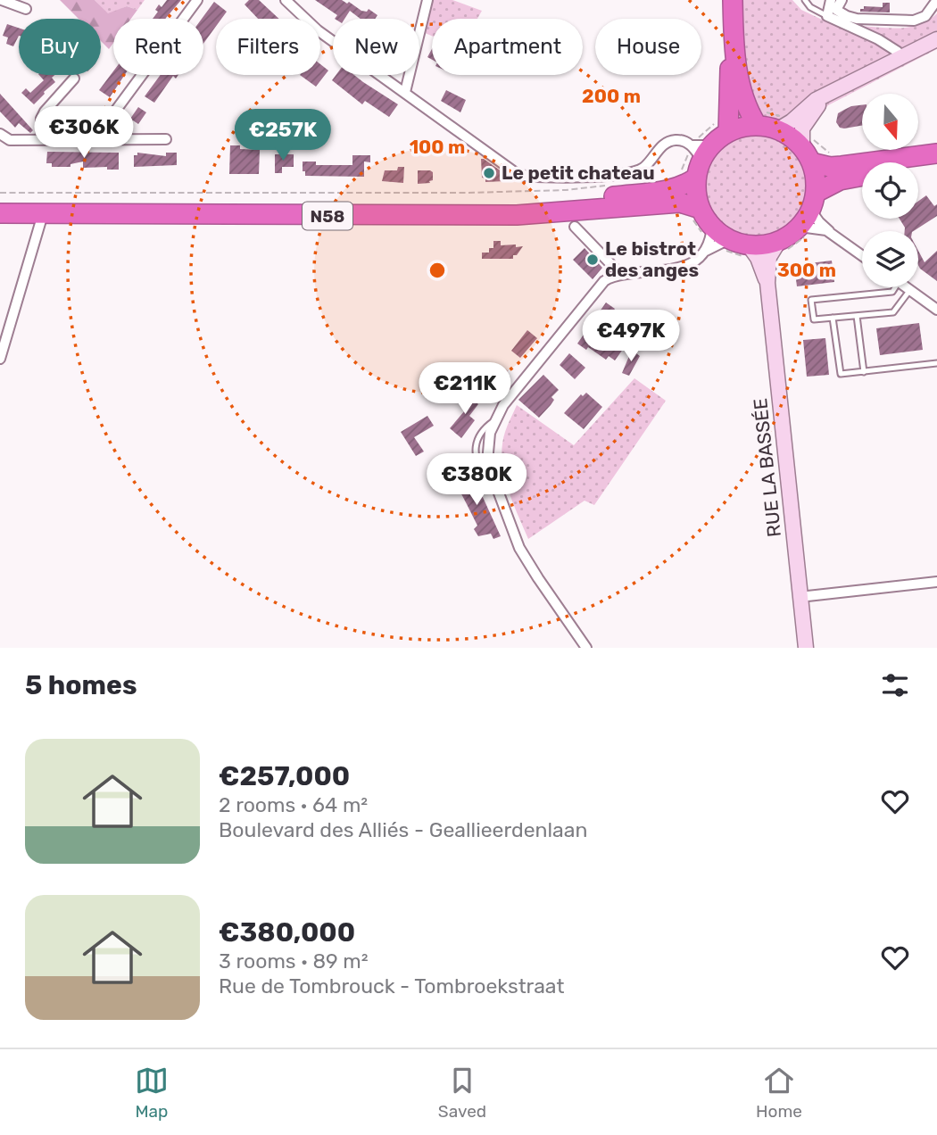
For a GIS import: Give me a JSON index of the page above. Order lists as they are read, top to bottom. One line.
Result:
{"streets":{"highway":["N58"],"main road":["RUE LA BASSÉE"]},"places":["Le petit chateau","Le bistrot des anges"],"north":"bottom","page":{"chip":["Buy","Rent","Filters","New","Apartment","House"],"price":["€306K","€257K","€497K","€211K","€380K"],"heading":"5 homes","list":[{"name":"€257,000","note":"2 rooms · 64 m² · Boulevard des Alliés - Geallieerdenlaan"},{"name":"€380,000","note":"3 rooms · 89 m² · Rue de Tombrouck - Tombroekstraat"}],"tabs":["Map","Saved","Home"]},"rings":["200 m","100 m","300 m"]}
